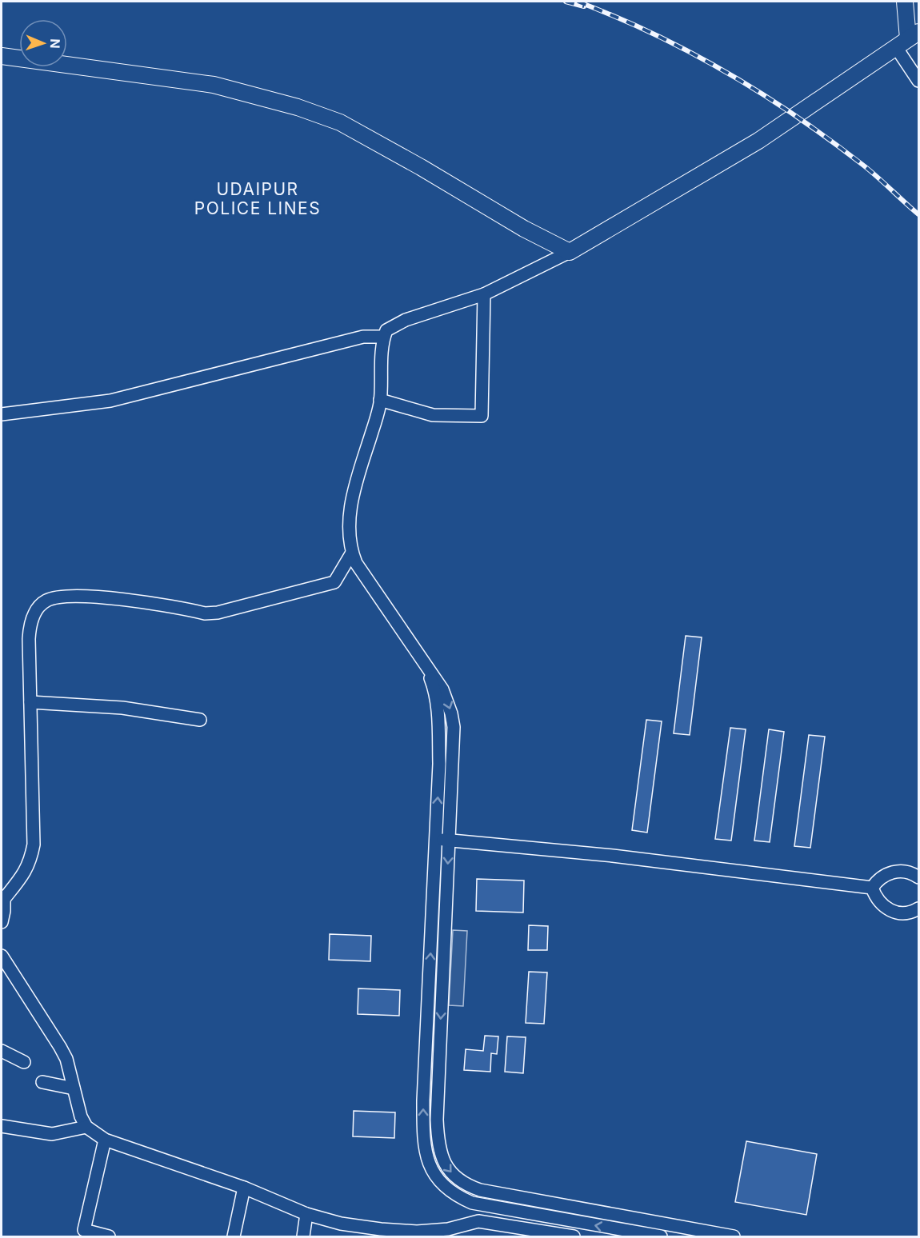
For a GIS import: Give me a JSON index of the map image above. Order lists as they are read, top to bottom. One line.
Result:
{"districts":["UDAIPUR POLICE LINES"],"north":"right"}
